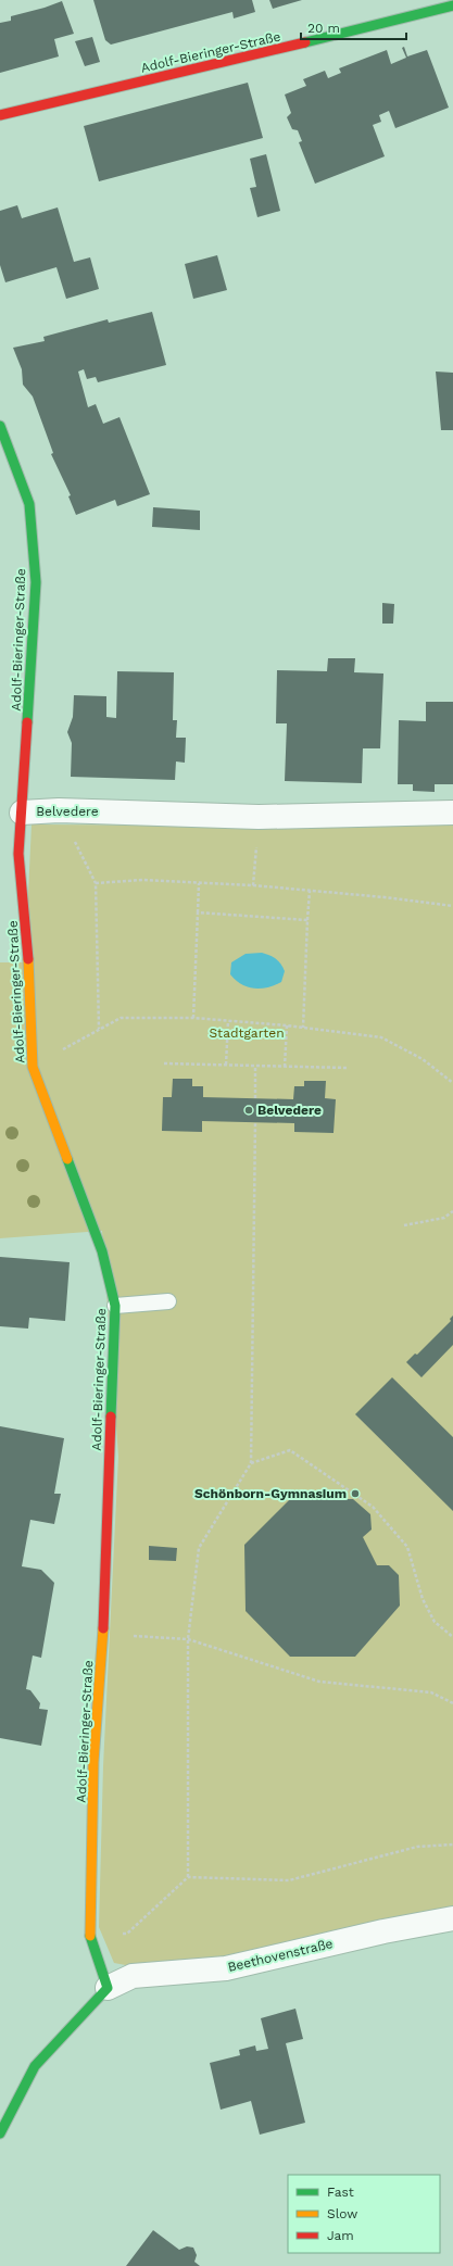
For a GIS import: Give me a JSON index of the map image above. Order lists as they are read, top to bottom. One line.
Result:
{"streets":{"street":["Adolf-Bieringer-Straße","Belvedere","Beethovenstraße"]},"crossings":[["Adolf-Bieringer-Straße","Belvedere"],["Adolf-Bieringer-Straße","Beethovenstraße"]],"parks":["Stadtgarten"],"places":["Belvedere","Schönborn-Gymnasium"],"legend":["Fast","Slow","Jam"],"scale_bar":"20 m"}
